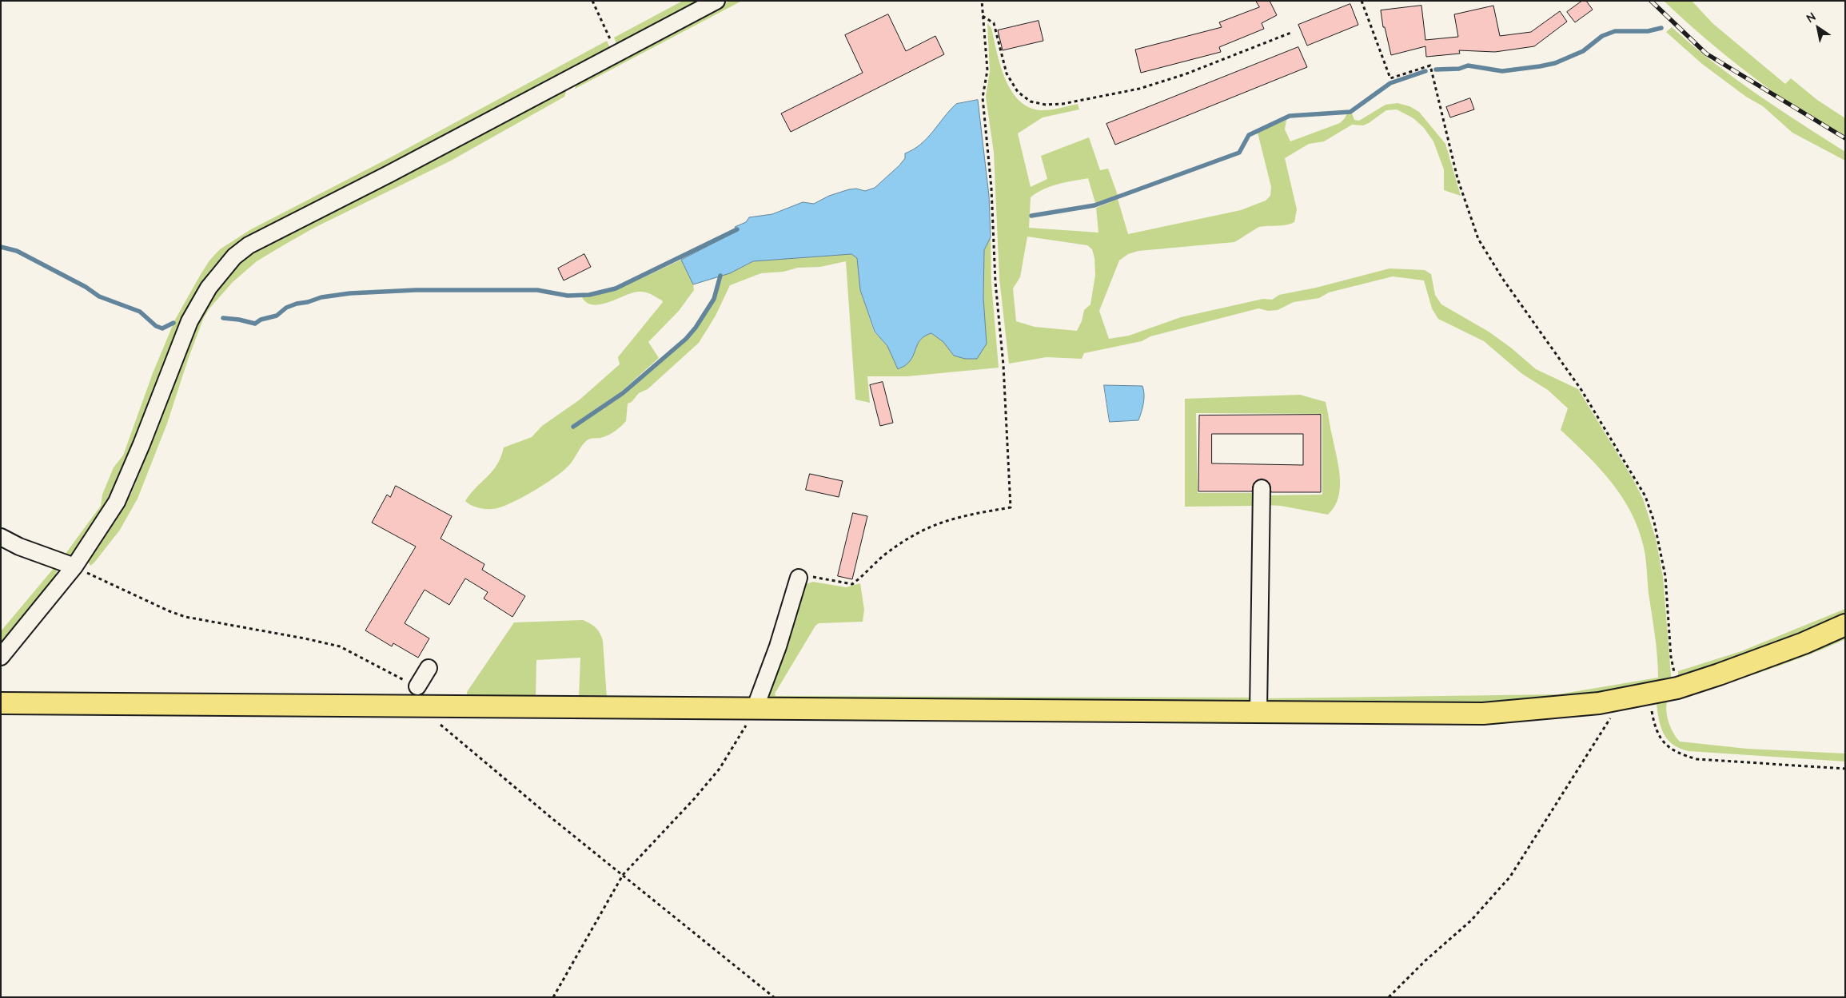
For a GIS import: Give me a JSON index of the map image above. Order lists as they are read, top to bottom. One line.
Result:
{"north":"top left"}
